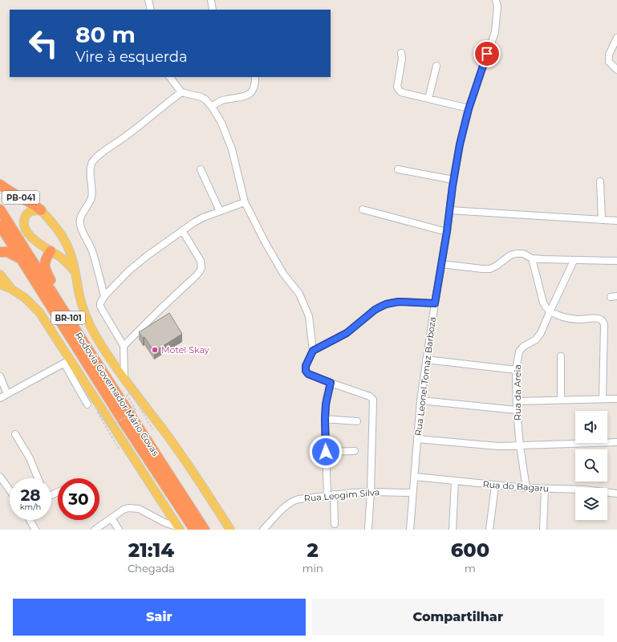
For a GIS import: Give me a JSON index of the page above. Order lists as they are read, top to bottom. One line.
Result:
{"streets":{"highway":["PB-041","BR-101","Rodovia Governador Mário Covas"],"street":["Rua Leonel Tomaz Barboza","Rua da Areia","Rua do Bagaru","Rua Leogim Silva"]},"crossings":[["Rua Leonel Tomaz Barboza","Rua do Bagaru"],["Rua Leonel Tomaz Barboza","Rua Leogim Silva"],["Rua da Areia","Rua do Bagaru"]],"places":["Motel Skay"],"page":{"turn":["80 m","Vire à esquerda"],"speed":"28 km/h","limit":"30","eta":["21:14","Chegada","2","min","600","m"],"buttons":["Sair","Compartilhar"]}}
